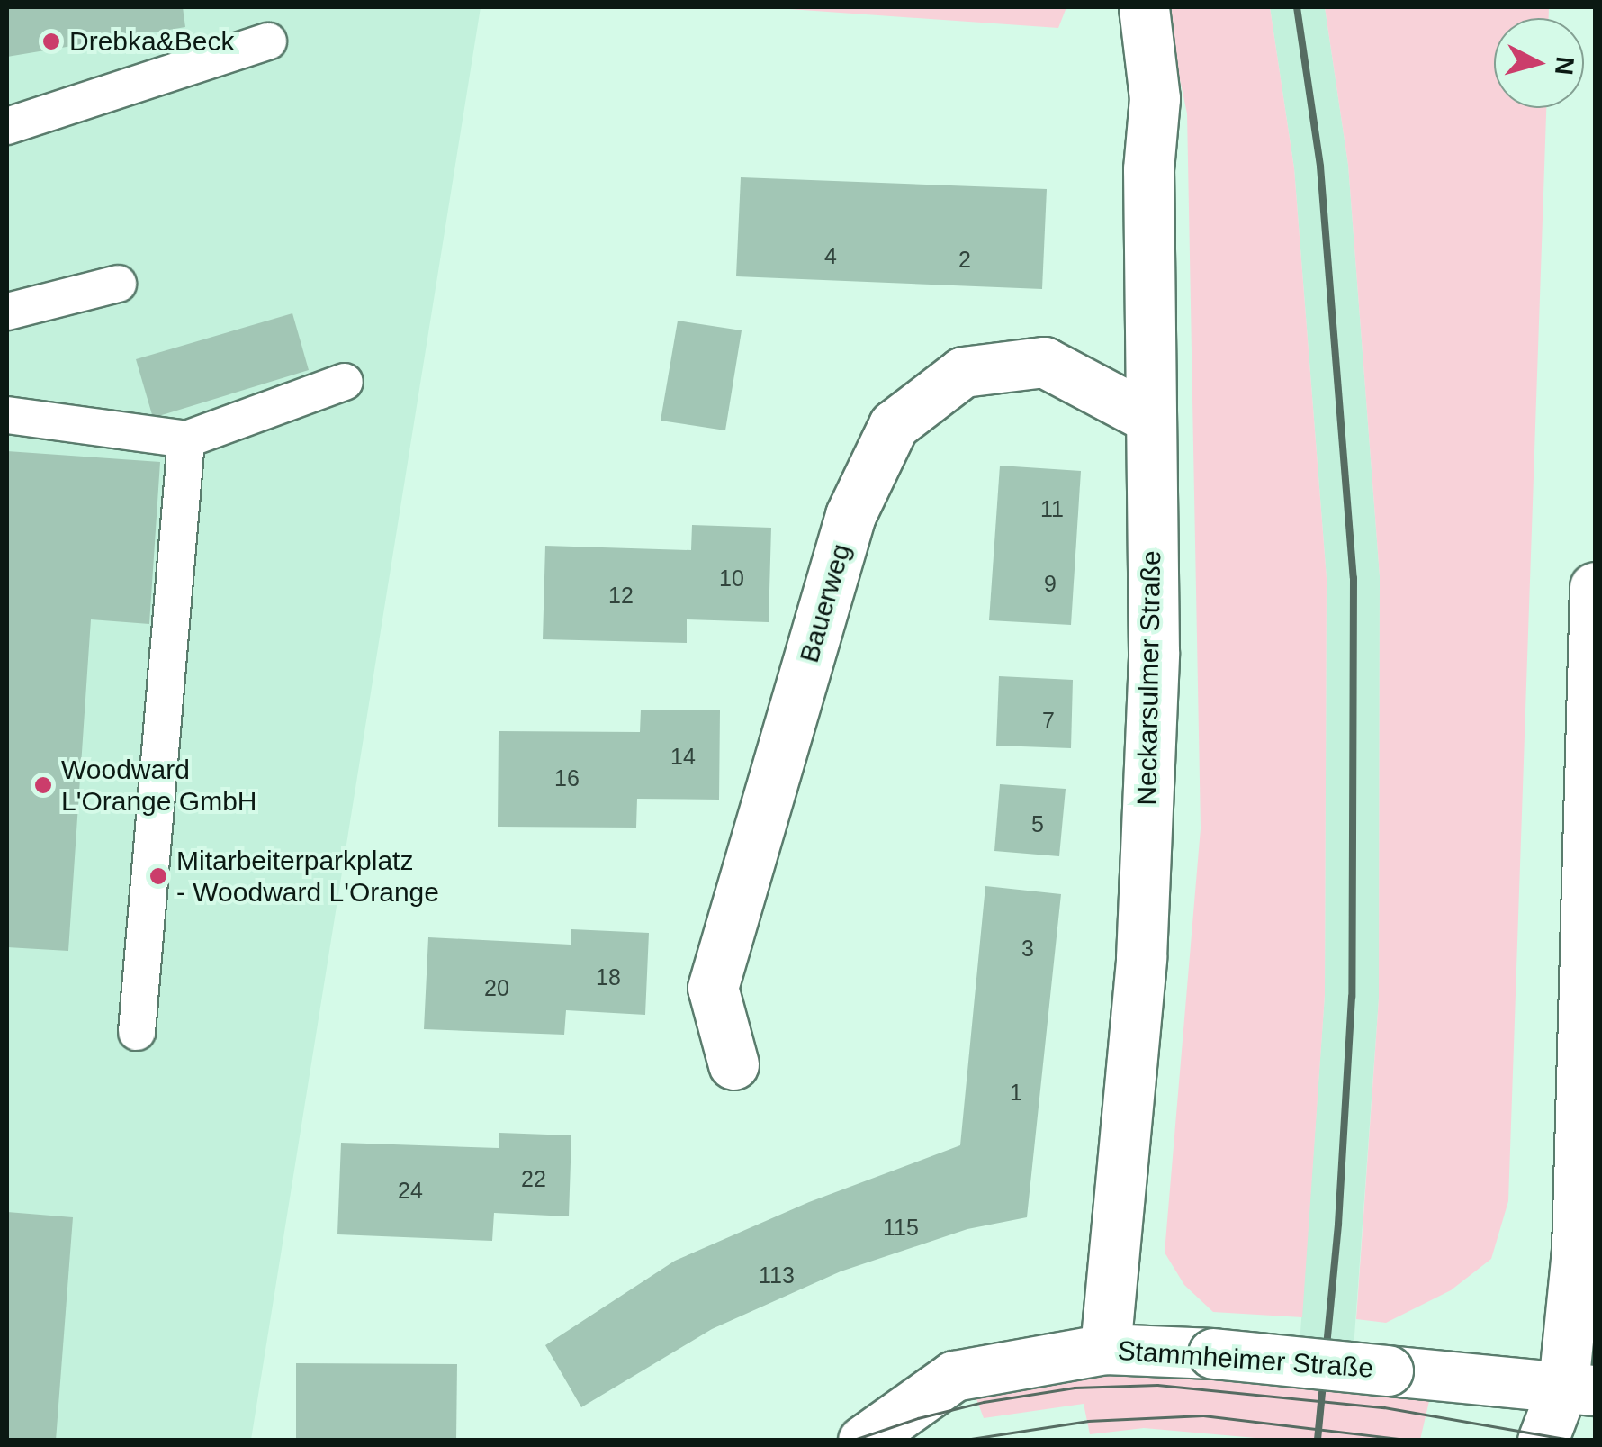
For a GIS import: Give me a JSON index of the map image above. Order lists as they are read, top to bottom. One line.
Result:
{"streets":{"street":["Bauerweg","Neckarsulmer Straße","Stammheimer Straße"]},"crossings":[["Bauerweg","Neckarsulmer Straße"],["Neckarsulmer Straße","Stammheimer Straße"]],"places":["Drebka&Beck","Woodward L'Orange GmbH","Mitarbeiterparkplatz - Woodward L'Orange"],"house_numbers":["4","2","11","10","9","12","7","14","16","5","3","18","20","1","22","24","115","113"],"north":"right"}
